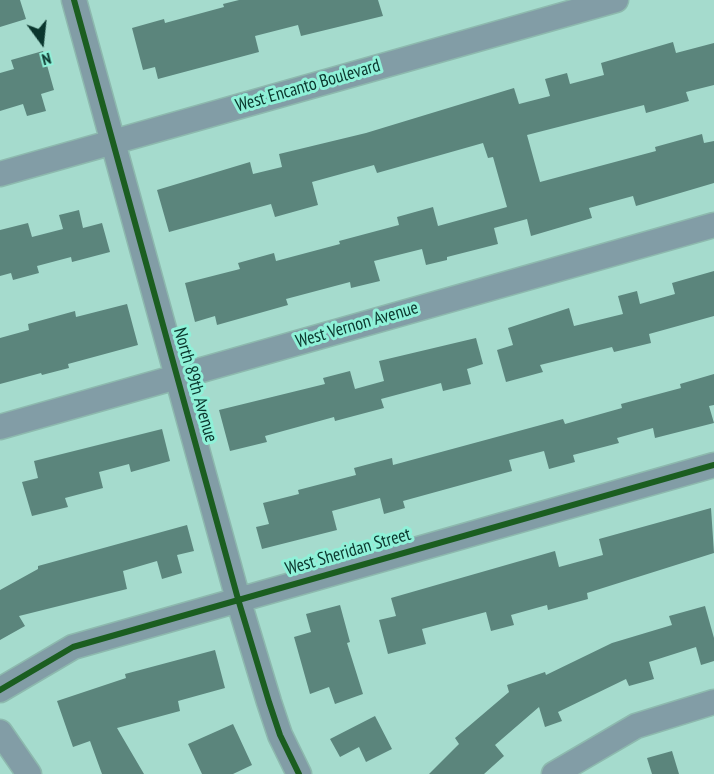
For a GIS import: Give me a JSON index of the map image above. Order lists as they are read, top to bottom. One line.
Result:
{"streets":{"street":["West Encanto Boulevard","West Vernon Avenue","North 89th Avenue","West Sheridan Street"]},"crossings":[["West Encanto Boulevard","North 89th Avenue"],["West Vernon Avenue","North 89th Avenue"],["North 89th Avenue","West Sheridan Street"]],"north":"bottom"}
